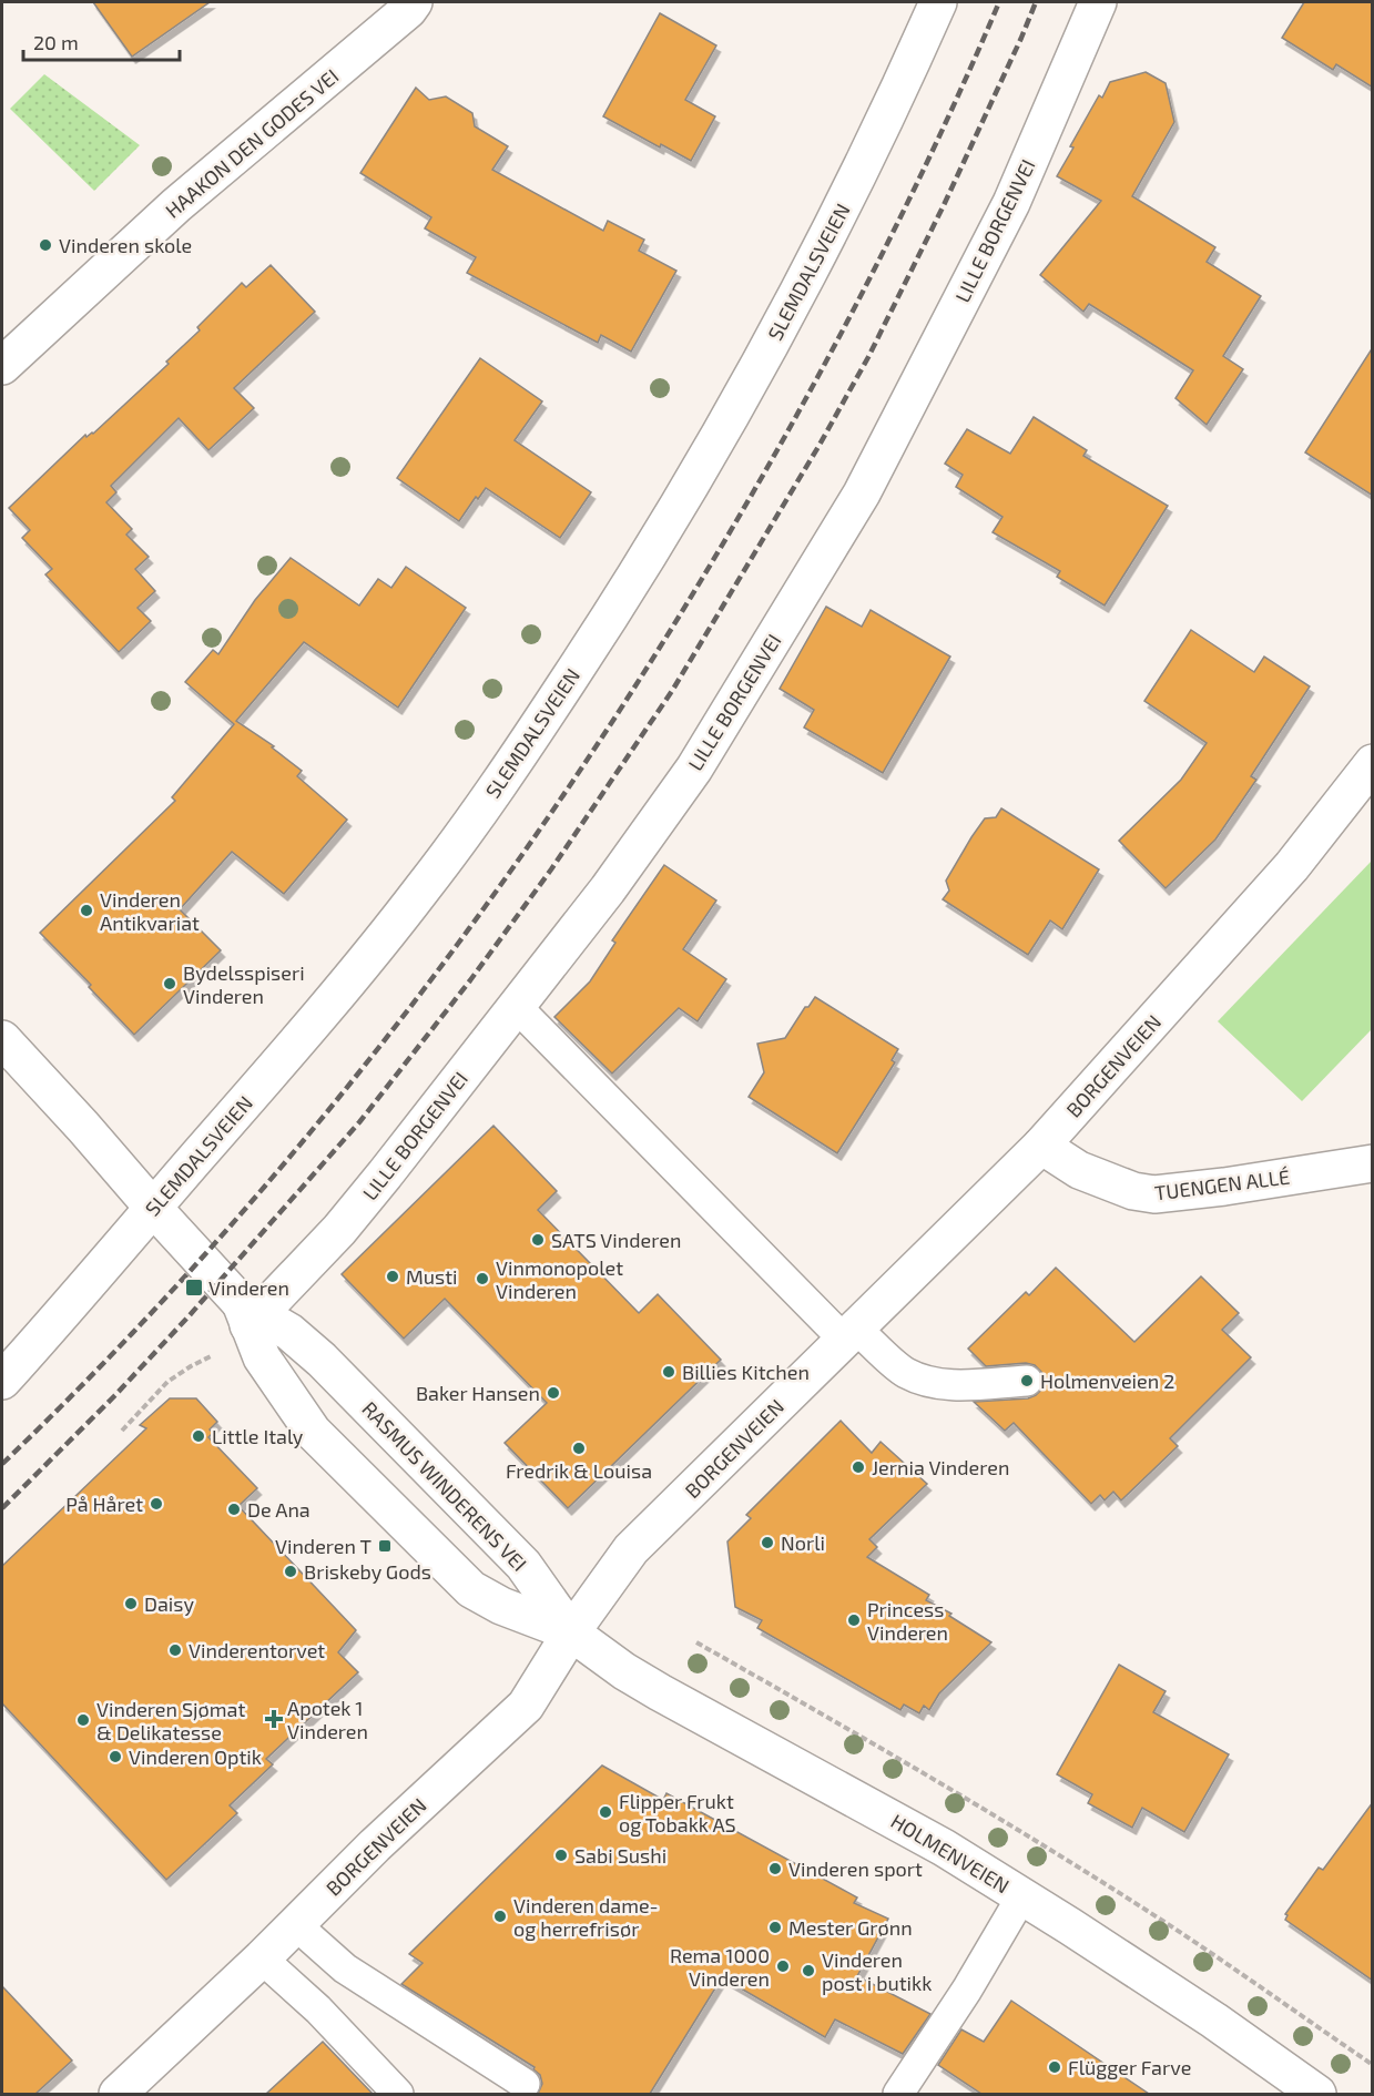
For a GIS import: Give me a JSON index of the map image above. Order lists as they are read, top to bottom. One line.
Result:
{"streets":{"street":["HAAKON DEN GODES VEI","LILLE BORGENVEI","SLEMDALSVEIEN","BORGENVEIEN","TUENGEN ALLÉ","RASMUS WINDERENS VEI","HOLMENVEIEN"]},"crossings":[["LILLE BORGENVEI","RASMUS WINDERENS VEI"],["SLEMDALSVEIEN","RASMUS WINDERENS VEI"],["BORGENVEIEN","TUENGEN ALLÉ"],["BORGENVEIEN","RASMUS WINDERENS VEI"],["BORGENVEIEN","HOLMENVEIEN"],["RASMUS WINDERENS VEI","HOLMENVEIEN"]],"places":{"other":["Vinderen skole","Vinderen Antikvariat","Bydelsspiseri Vinderen","SATS Vinderen","Musti","Vinmonopolet Vinderen","Billies Kitchen","Holmenveien 2","Baker Hansen","Little Italy","Fredrik & Louisa","Jernia Vinderen","På Håret","De Ana","Norli","Briskeby Gods","Daisy","Princess Vinderen","Vinderentorvet","Vinderen Sjømat & Delikatesse","Vinderen Optik","Flipper Frukt og Tobakk AS","Sabi Sushi","Vinderen sport","Vinderen dame- og herrefrisør","Mester Grønn","Rema 1000 Vinderen","Vinderen post i butikk","Flügger Farve"],"transit":["Vinderen","Vinderen T"],"health":["Apotek 1 Vinderen"]},"scale_bar":"20 m"}
